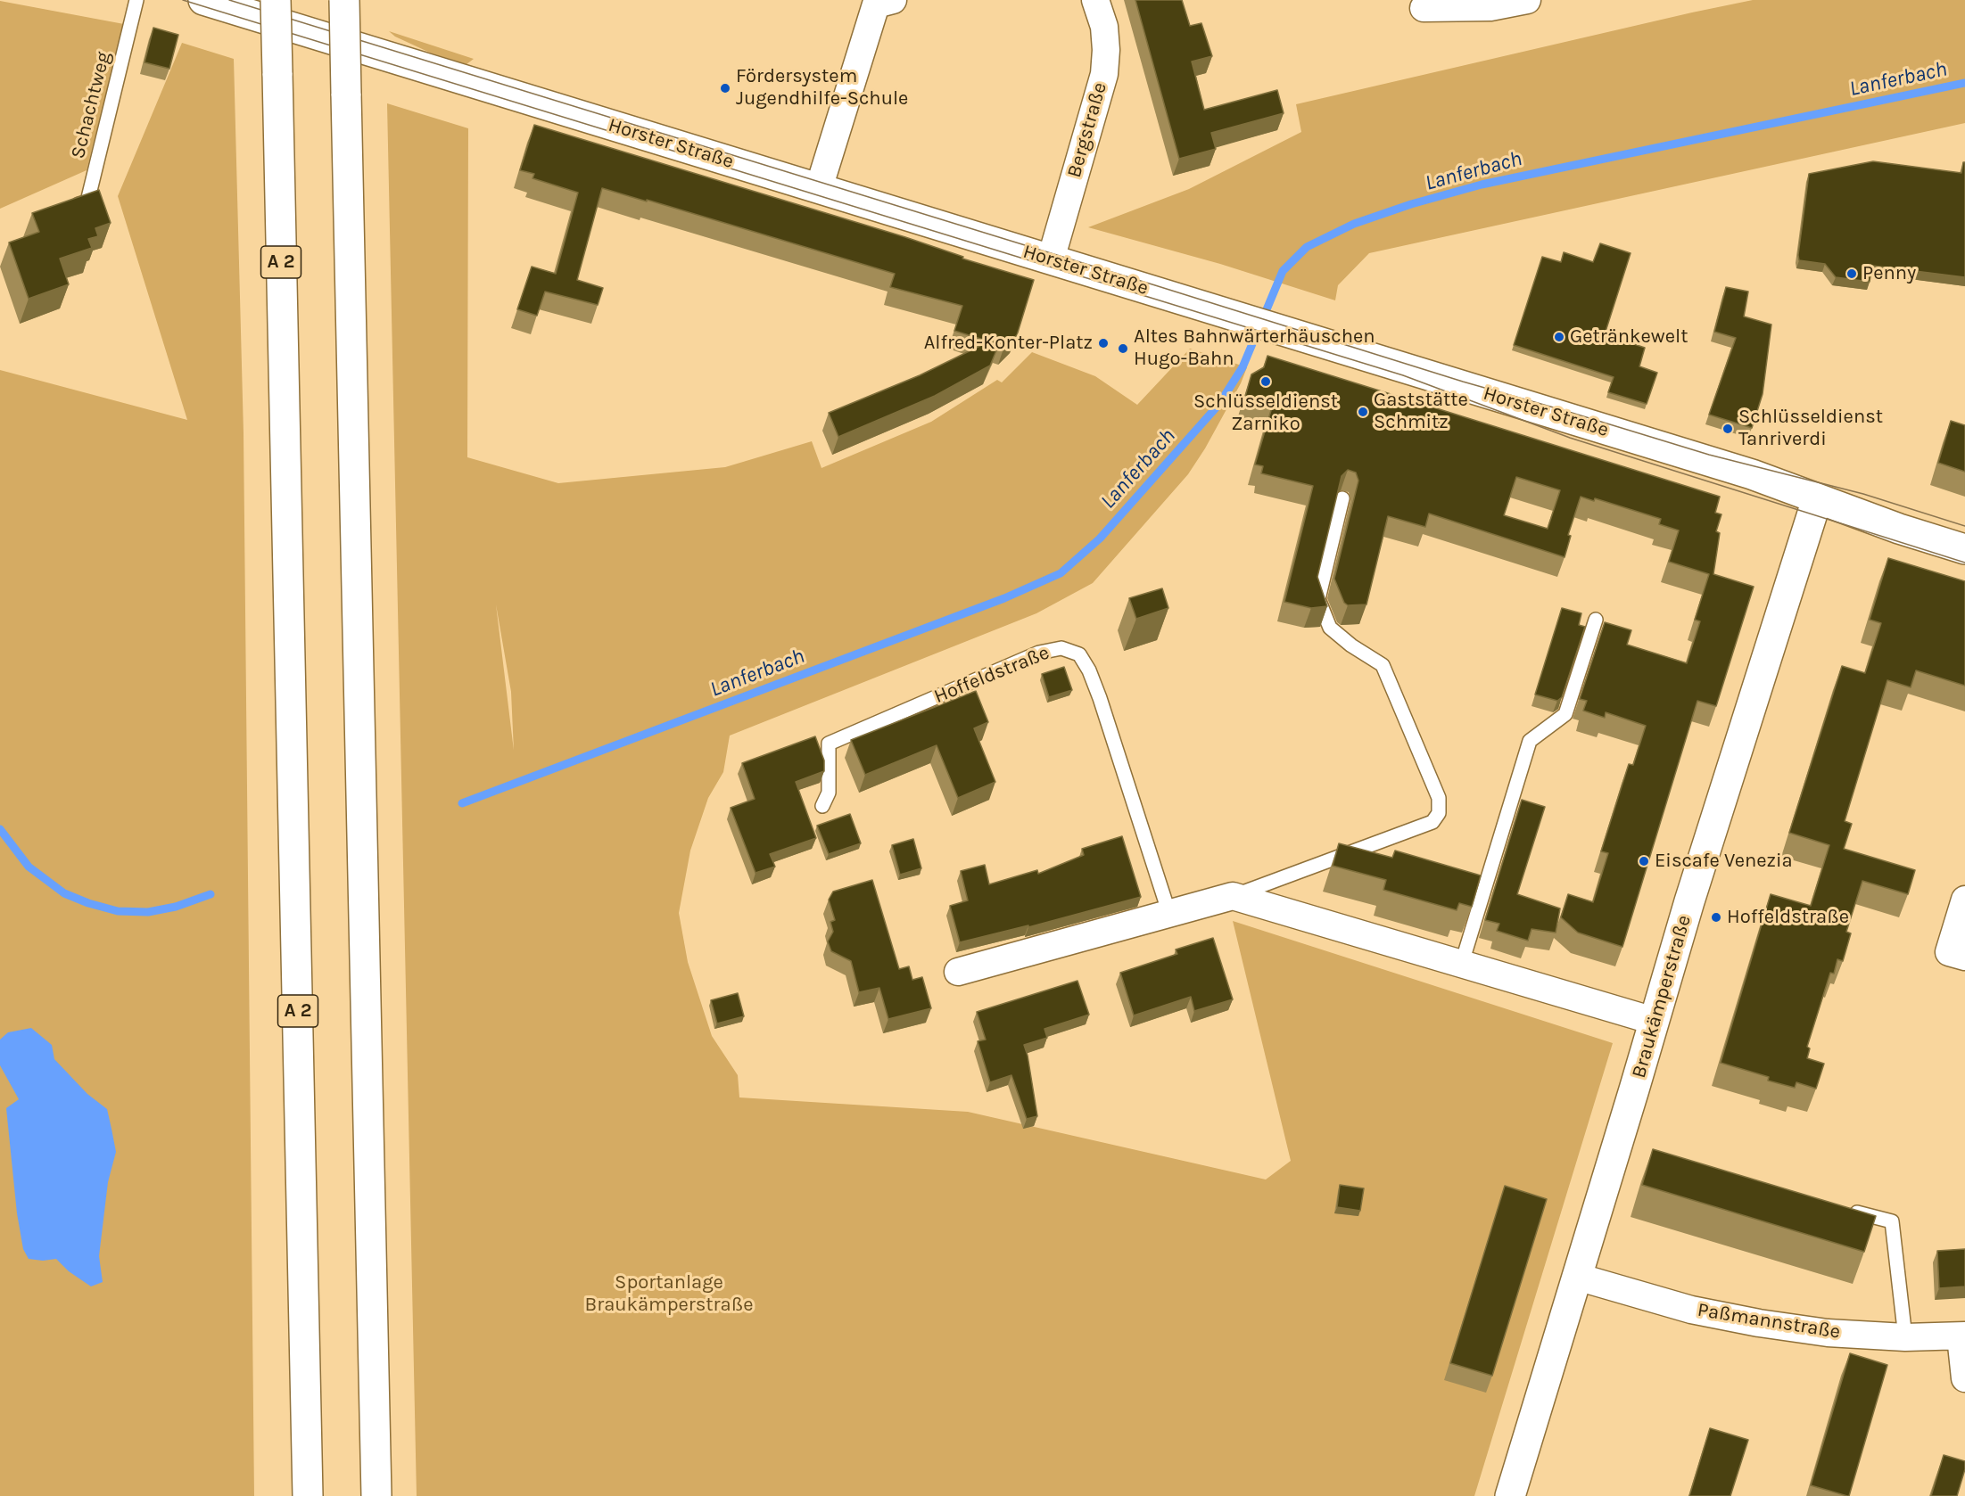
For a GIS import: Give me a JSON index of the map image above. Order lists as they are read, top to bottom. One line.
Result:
{"streets":{"main road":["Horster Straße","A 2","Braukämperstraße"],"street":["Bergstraße","Paßmannstraße"],"lane":["Schachtweg","Hoffeldstraße"]},"crossings":[["Bergstraße","Horster Straße"],["Horster Straße","Braukämperstraße"],["Braukämperstraße","Paßmannstraße"]],"water":["Lanferbach"],"parks":["Sportanlage Braukämperstraße"],"places":["Fördersystem Jugendhilfe-Schule","Penny","Getränkewelt","Alfred-Konter-Platz","Altes Bahnwärterhäuschen Hugo-Bahn","Schlüsseldienst Zarniko","Gaststätte Schmitz","Schlüsseldienst Tanriverdi","Eiscafe Venezia","Hoffeldstraße"]}
